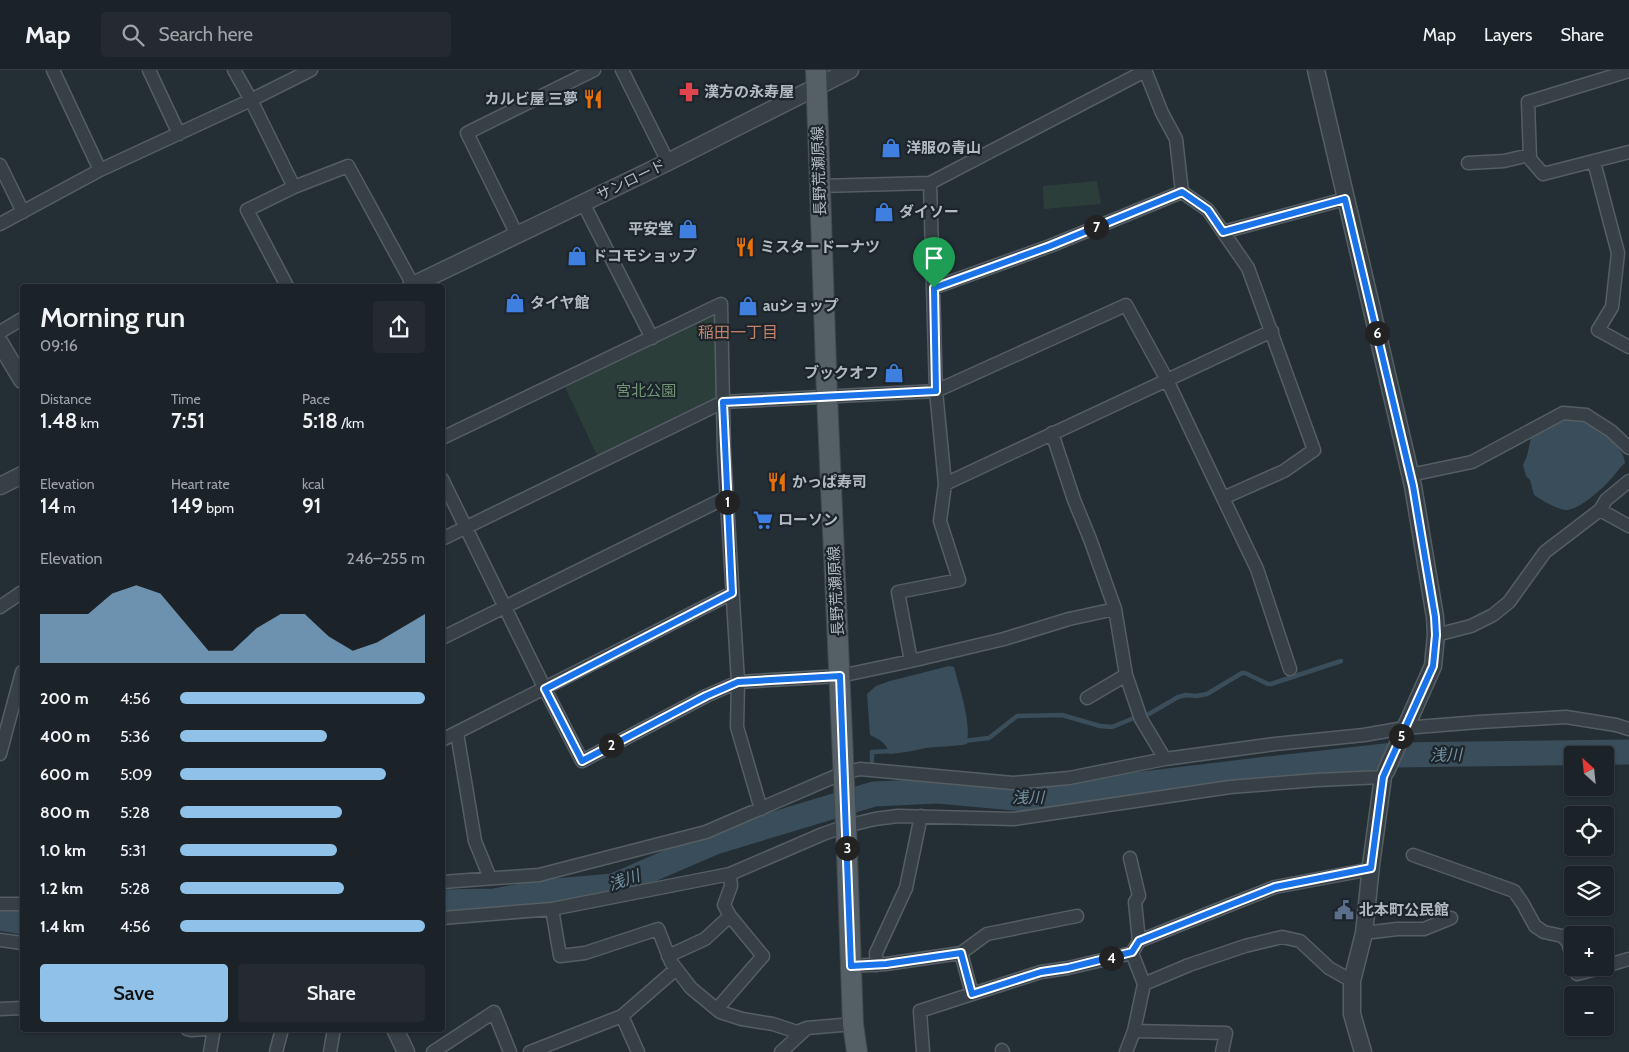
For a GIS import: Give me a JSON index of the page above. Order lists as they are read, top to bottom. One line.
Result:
{"streets":{"main road":["長野荒瀬原線"],"street":["サンロード"]},"crossings":[["長野荒瀬原線","サンロード"]],"districts":["稲田一丁目"],"water":["浅川"],"parks":["宮北公園"],"places":{"pharmacy":["漢方の永寿屋"],"restaurant":["カルビ屋 三夢","ミスタードーナツ","かっぱ寿司"],"shop":["洋服の青山","ダイソー","平安堂","ドコモショップ","タイヤ館","auショップ","ブックオフ"],"supermarket":["ローソン"],"public building":["北本町公民館"]},"north":"top left","page":{"header":"Map","search":"Search here","nav":["Map","Layers","Share"],"pins":["7","6","1","5","2","3","4"],"heading":["Morning run","09:16"],"stats":[["Distance","1.48 km"],["Time","7:51"],["Pace","5:18 /km"],["Elevation","14 m"],["Heart rate","149 bpm"],["kcal","91"]],"chart":["Elevation","246–255 m"],"list":[{"name":"200 m","note":"4:56"},{"name":"400 m","note":"5:36"},{"name":"600 m","note":"5:09"},{"name":"800 m","note":"5:28"},{"name":"1.0 km","note":"5:31"},{"name":"1.2 km","note":"5:28"},{"name":"1.4 km","note":"4:56"}],"map_buttons":["+","−"],"buttons":["Save","Share"]}}
